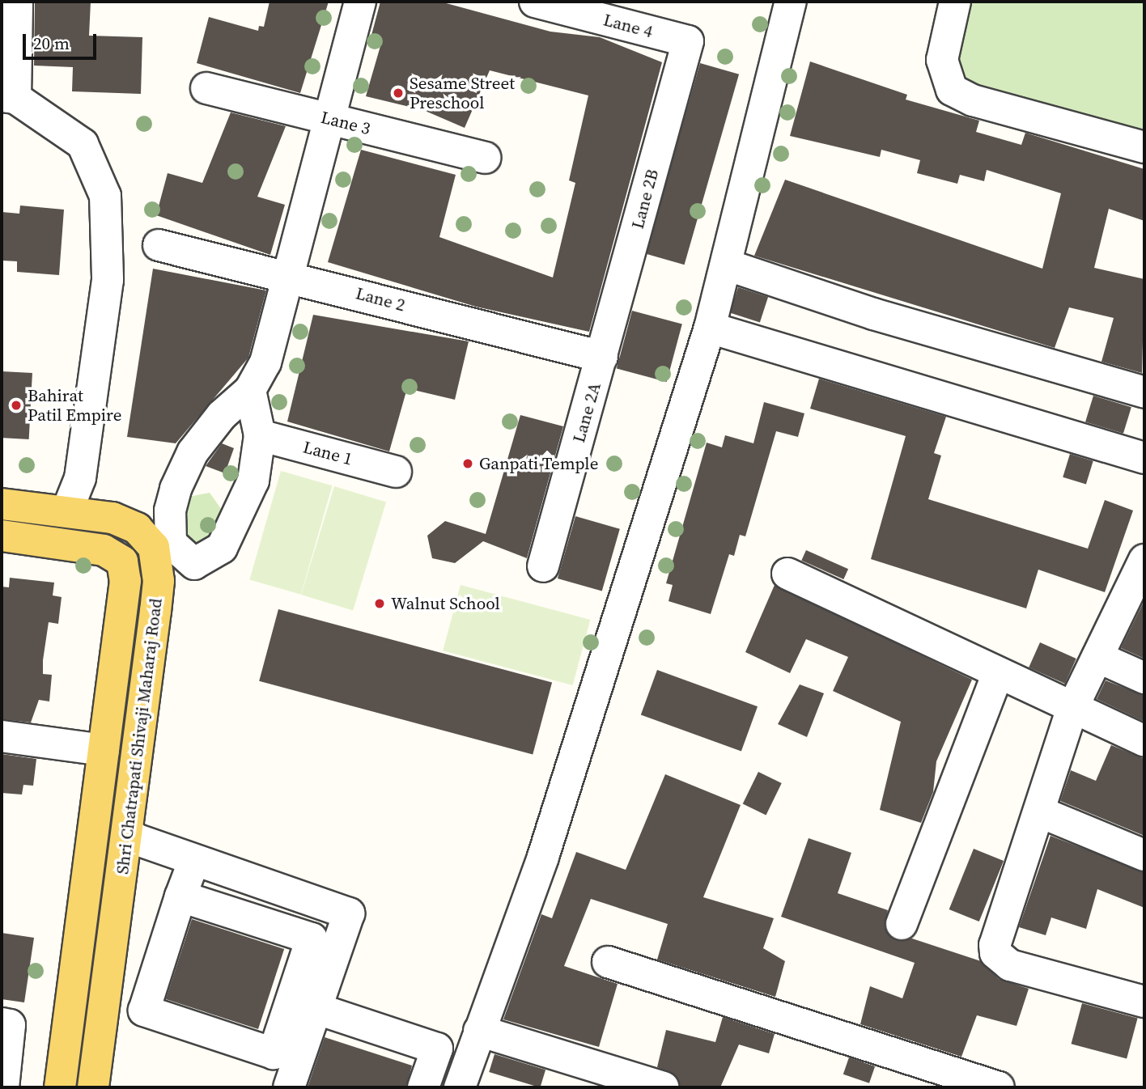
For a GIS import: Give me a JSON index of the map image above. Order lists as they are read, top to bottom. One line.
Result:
{"streets":{"main road":["Shri Chatrapati Shivaji Maharaj Road"],"street":["Lane 4","Lane 3","Lane 2B","Lane 2","Lane 2A","Lane 1"]},"crossings":[["Lane 4","Lane 2B"],["Lane 2B","Lane 2"],["Lane 2B","Lane 2A"],["Lane 2","Lane 2A"]],"places":["Sesame Street Preschool","Bahirat Patil Empire","Ganpati Temple","Walnut School"],"scale_bar":"20 m"}
